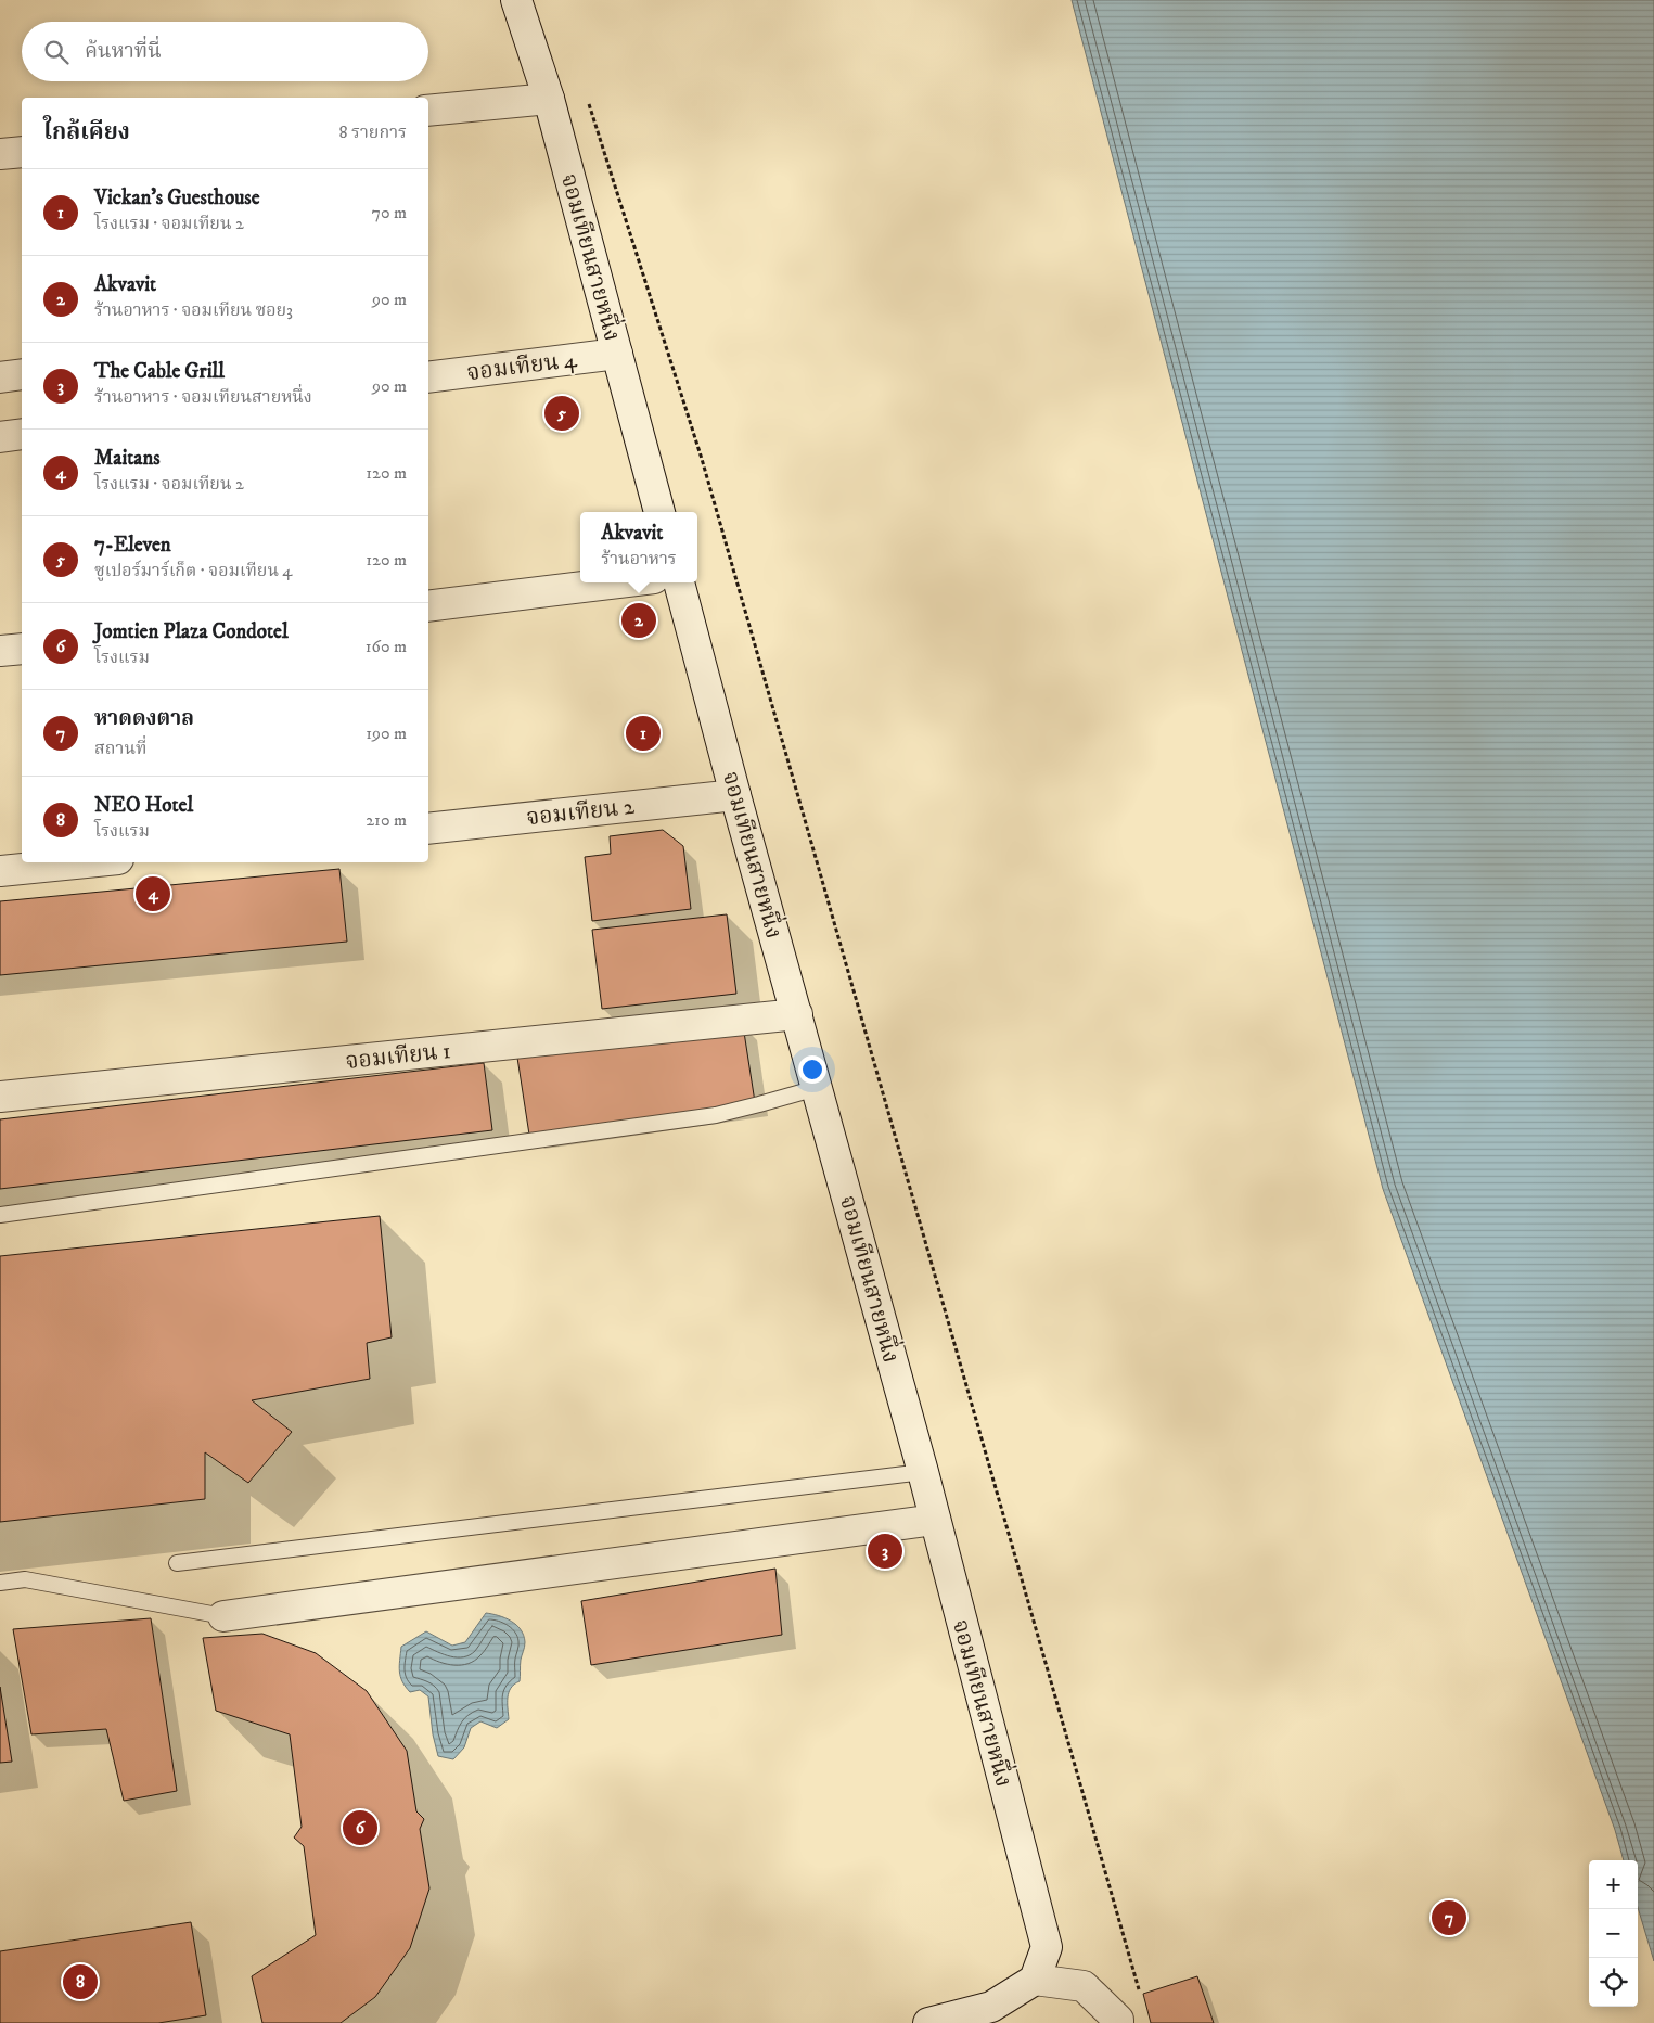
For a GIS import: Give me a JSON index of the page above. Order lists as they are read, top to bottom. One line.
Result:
{"streets":{"street":["จอมเทียนสายหนึ่ง","จอมเทียน 4","จอมเทียน 2","จอมเทียน 1"]},"crossings":[["จอมเทียนสายหนึ่ง","จอมเทียน 4"],["จอมเทียนสายหนึ่ง","จอมเทียน 2"],["จอมเทียนสายหนึ่ง","จอมเทียน 1"]],"page":{"search":"ค้นหาที่นี่","heading":["ใกล้เคียง","8 รายการ"],"list":[{"mark":"1","name":"Vickan's Guesthouse","note":"โรงแรม · จอมเทียน 2","value":"70 m"},{"mark":"2","name":"Akvavit","note":"ร้านอาหาร · จอมเทียน ซอย3","value":"90 m"},{"mark":"3","name":"The Cable Grill","note":"ร้านอาหาร · จอมเทียนสายหนึ่ง","value":"90 m"},{"mark":"4","name":"Maitans","note":"โรงแรม · จอมเทียน 2","value":"120 m"},{"mark":"5","name":"7-Eleven","note":"ซูเปอร์มาร์เก็ต · จอมเทียน 4","value":"120 m"},{"mark":"6","name":"Jomtien Plaza Condotel","note":"โรงแรม","value":"160 m"},{"mark":"7","name":"หาดดงตาล","note":"สถานที่","value":"190 m"},{"mark":"8","name":"NEO Hotel","note":"โรงแรม","value":"210 m"}],"pins":["5","2","1","4","3","6","7","8"],"popup":["Akvavit","ร้านอาหาร"],"map_buttons":["+","−"]}}
